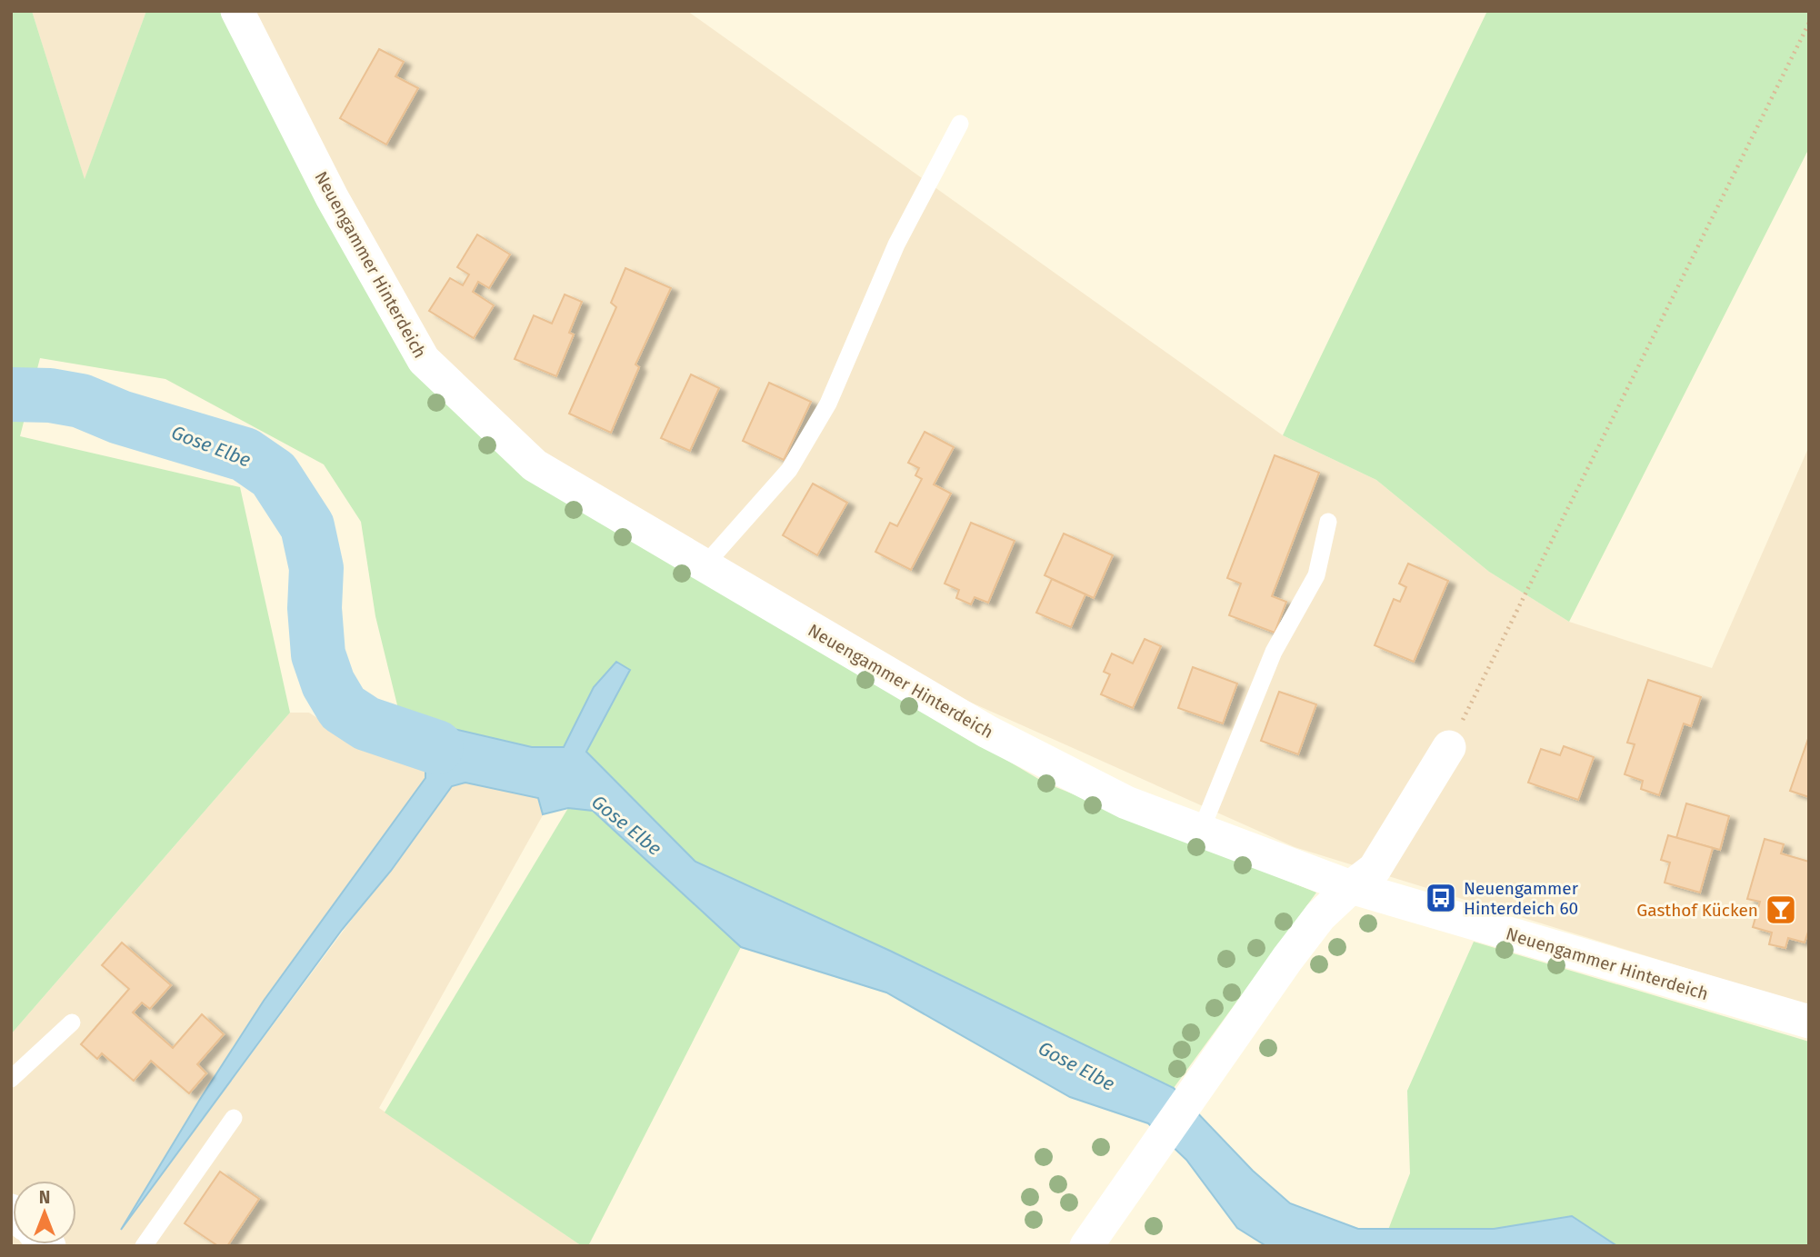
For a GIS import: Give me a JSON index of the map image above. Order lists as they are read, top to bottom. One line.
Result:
{"streets":{"street":["Neuengammer Hinterdeich"]},"water":["Gose Elbe"],"places":{"bus stop":["Neuengammer Hinterdeich 60"],"bar":["Gasthof Kücken"]},"north":"top"}
